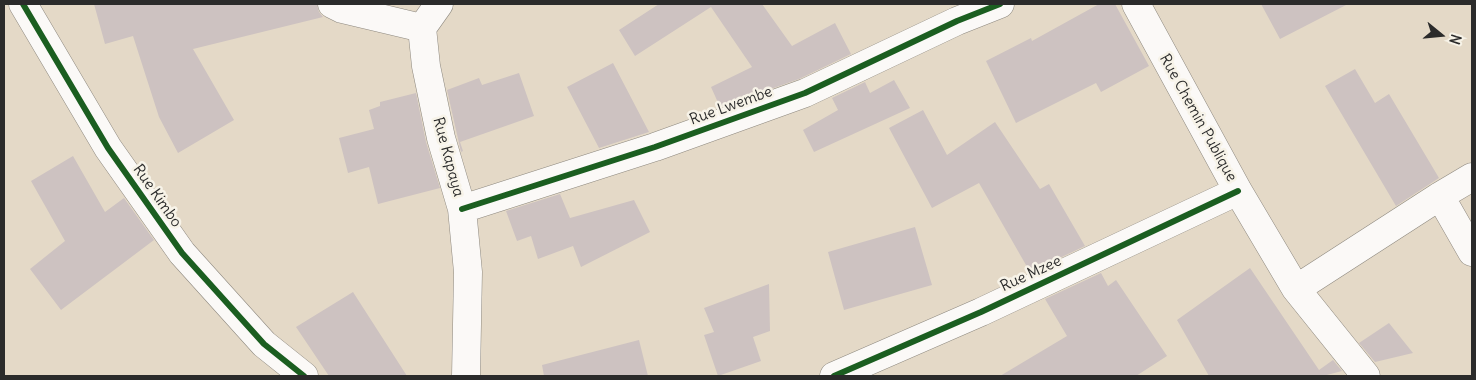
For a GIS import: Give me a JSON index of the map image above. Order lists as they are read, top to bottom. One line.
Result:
{"streets":{"street":["Rue Lwembe","Rue Chemin Publique","Rue Kapaya","Rue Kimbo","Rue Mzee"]},"crossings":[["Rue Lwembe","Rue Kapaya"],["Rue Chemin Publique","Rue Mzee"]],"north":"right"}
